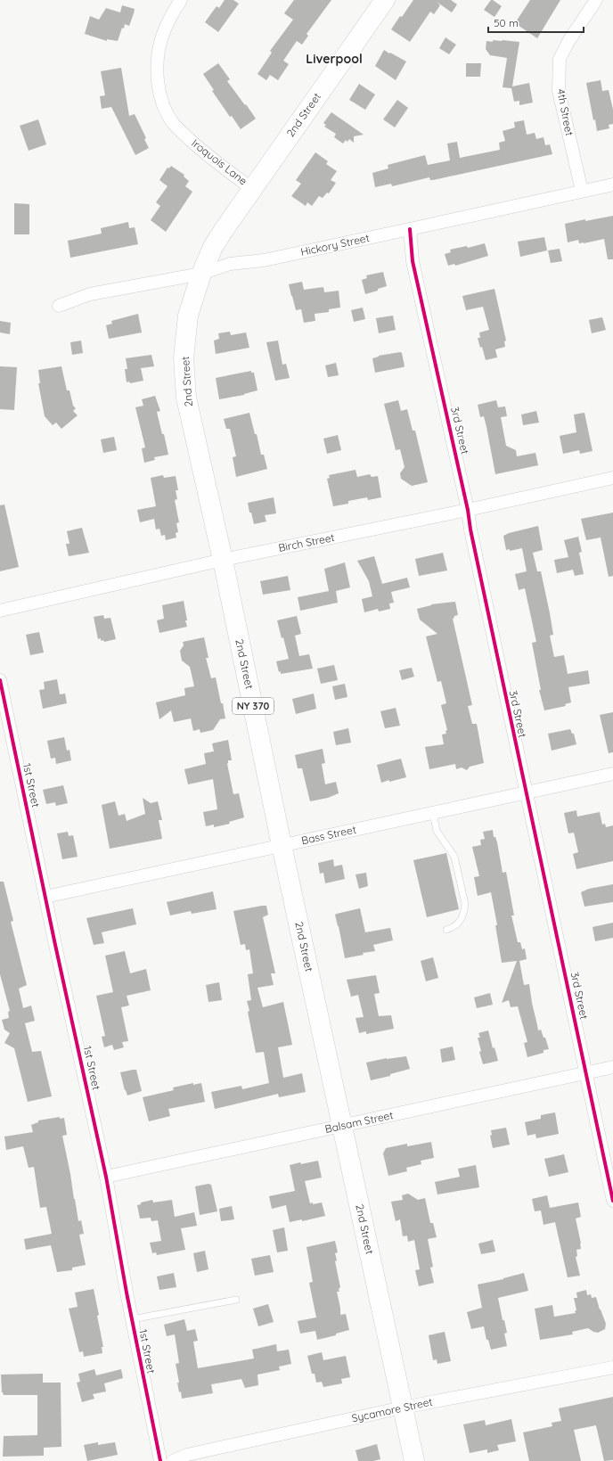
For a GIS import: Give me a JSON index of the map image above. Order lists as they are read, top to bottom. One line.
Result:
{"streets":{"main road":["2nd Street","NY 370"],"street":["4th Street","Iroquois Lane","Hickory Street","3rd Street","Birch Street","1st Street","Bass Street","Balsam Street","Sycamore Street"]},"crossings":[["4th Street","Hickory Street"],["2nd Street","Iroquois Lane"],["2nd Street","Hickory Street"],["2nd Street","Birch Street"],["2nd Street","Bass Street"],["2nd Street","Balsam Street"],["2nd Street","Sycamore Street"],["Hickory Street","3rd Street"],["3rd Street","Birch Street"],["3rd Street","Bass Street"],["3rd Street","Balsam Street"],["1st Street","Bass Street"],["1st Street","Balsam Street"]],"districts":["Liverpool"],"scale_bar":"50 m"}
